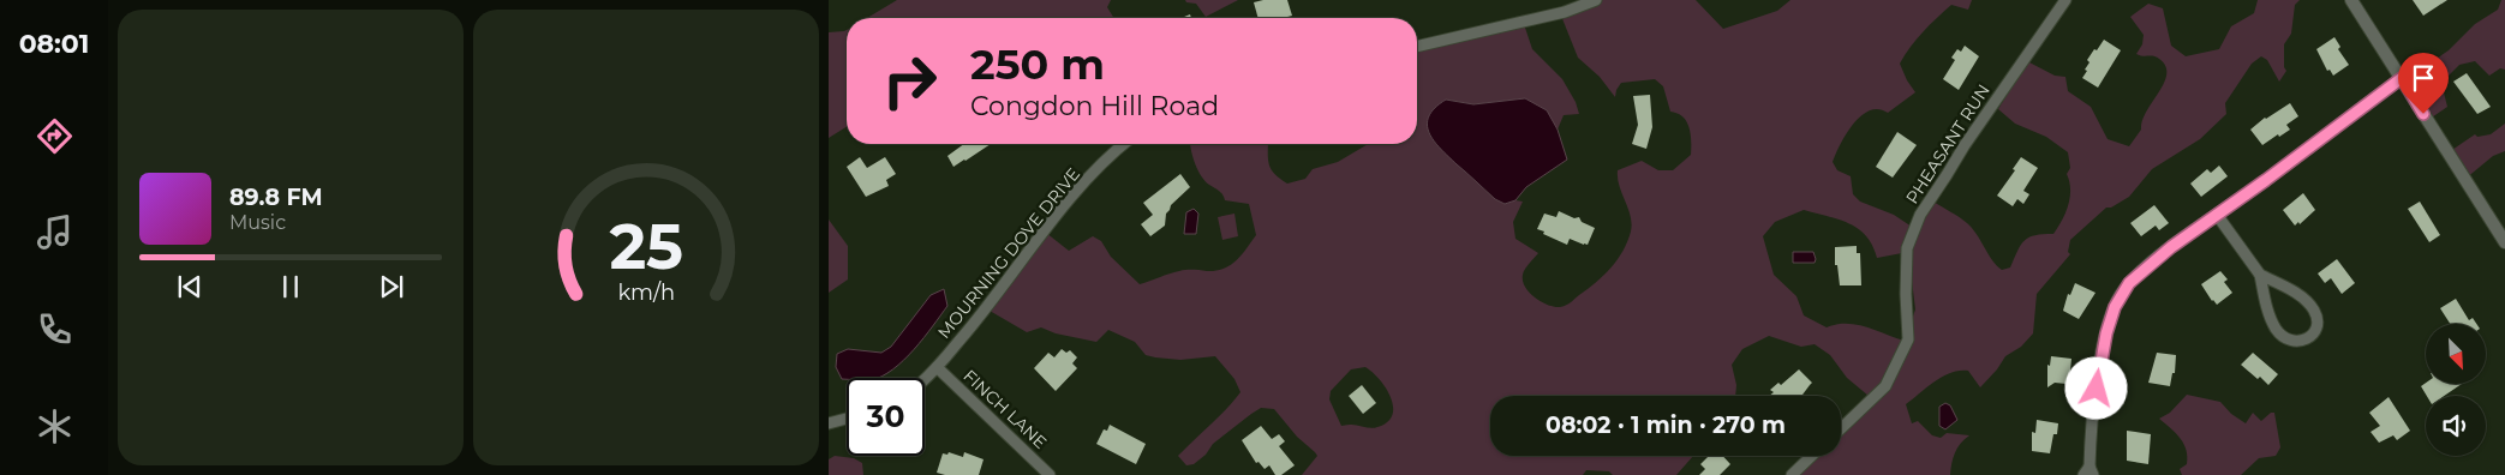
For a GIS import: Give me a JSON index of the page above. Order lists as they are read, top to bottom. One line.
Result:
{"streets":{"street":["PHEASANT RUN","MOURNING DOVE DRIVE","FINCH LANE"]},"crossings":[["MOURNING DOVE DRIVE","FINCH LANE"]],"north":"bottom right","page":{"tabs":"08:01","turn":["250 m","Congdon Hill Road"],"song":["89.8 FM","Music"],"limit":"30","trip":"08:02 · 1 min · 270 m","gauge":["25","km/h"]}}
